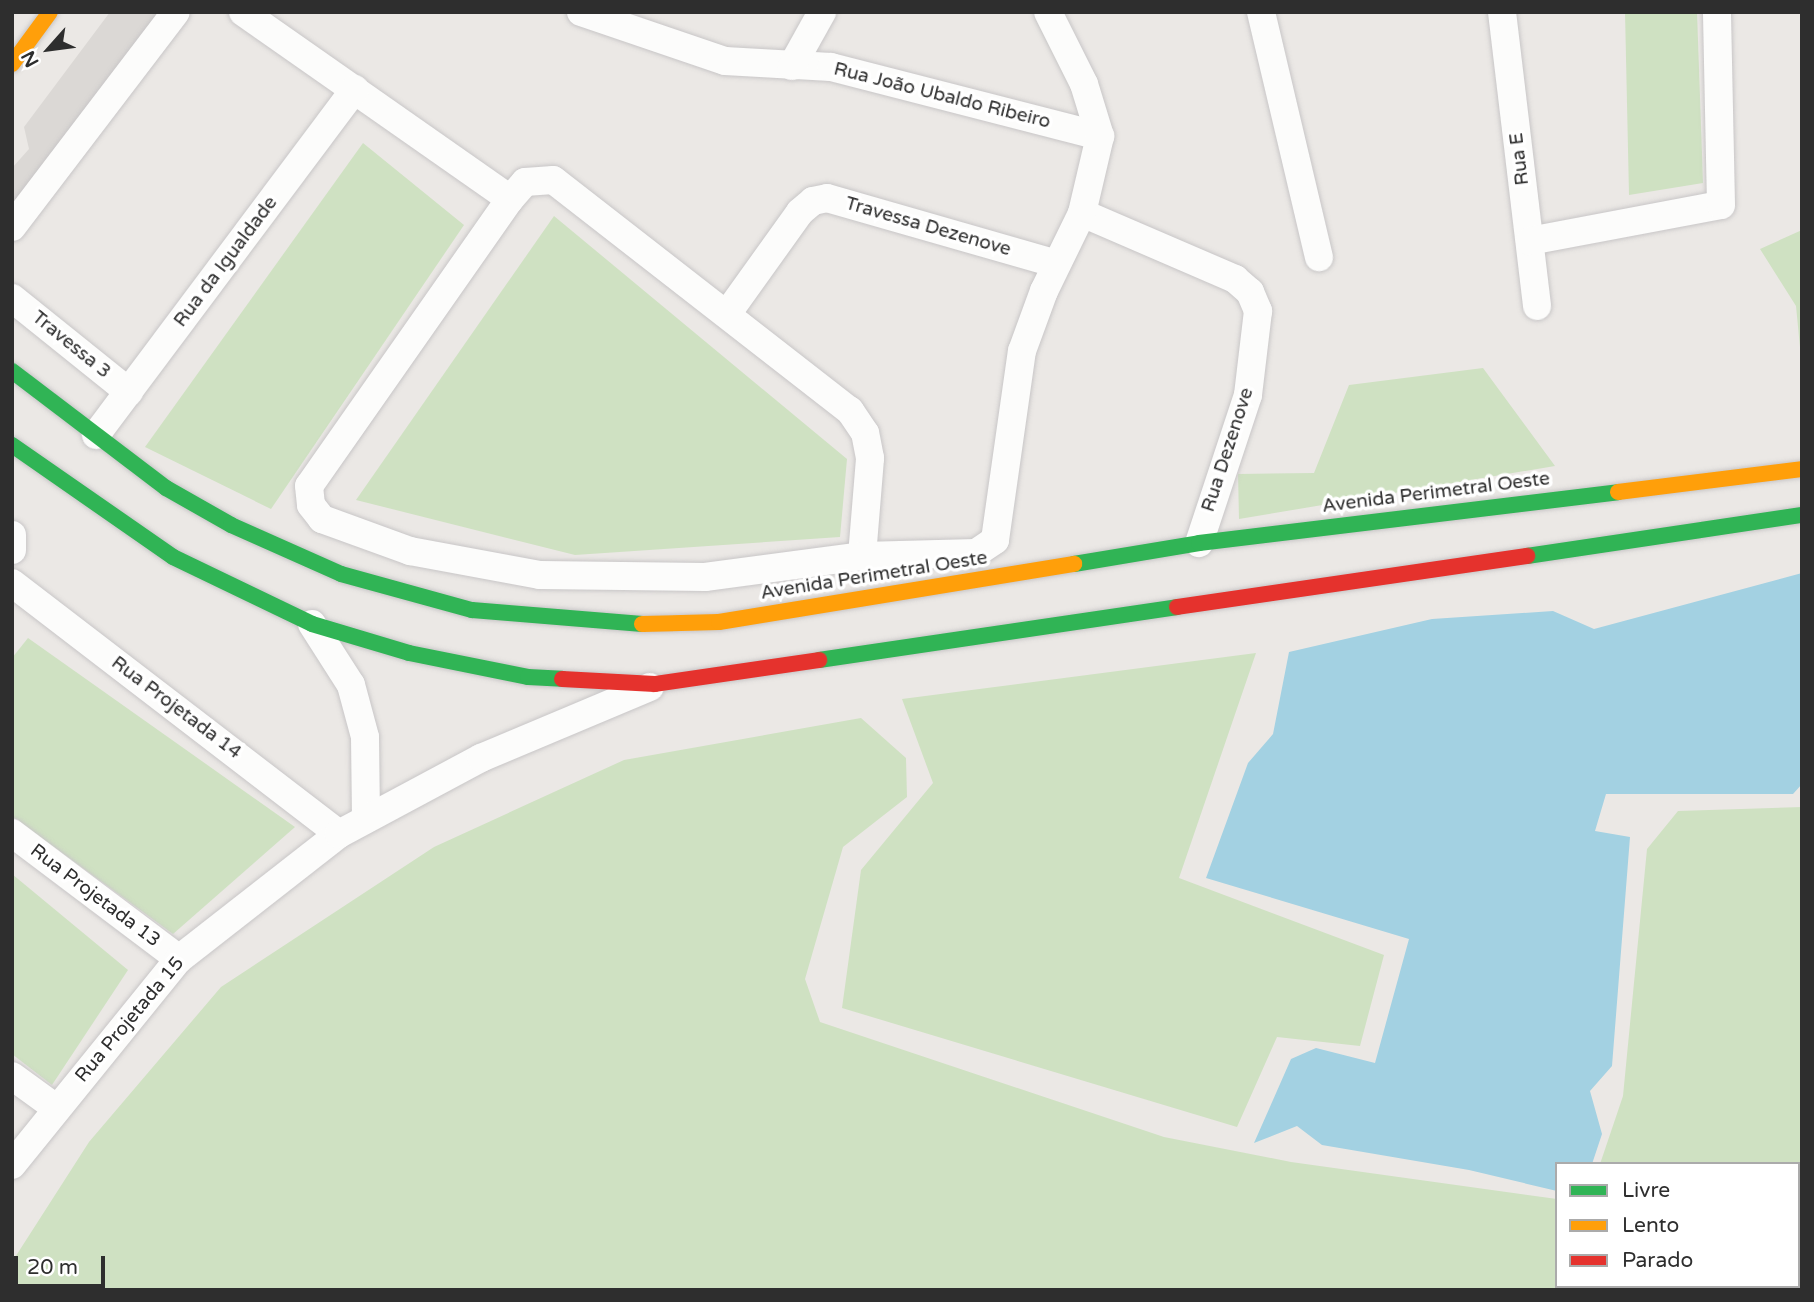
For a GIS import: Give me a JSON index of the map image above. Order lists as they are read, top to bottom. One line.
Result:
{"streets":{"main road":["Avenida Perimetral Oeste"],"street":["Rua João Ubaldo Ribeiro","Rua E","Travessa Dezenove","Rua da Igualdade","Travessa 3","Rua Dezenove","Rua Projetada 14","Rua Projetada 13","Rua Projetada 15"]},"crossings":[["Rua da Igualdade","Travessa 3"],["Rua da Igualdade","Avenida Perimetral Oeste"],["Rua Dezenove","Avenida Perimetral Oeste"],["Rua Projetada 14","Rua Projetada 15"],["Rua Projetada 13","Rua Projetada 15"]],"legend":["Livre","Lento","Parado"],"scale_bar":"20 m","north":"bottom left"}
